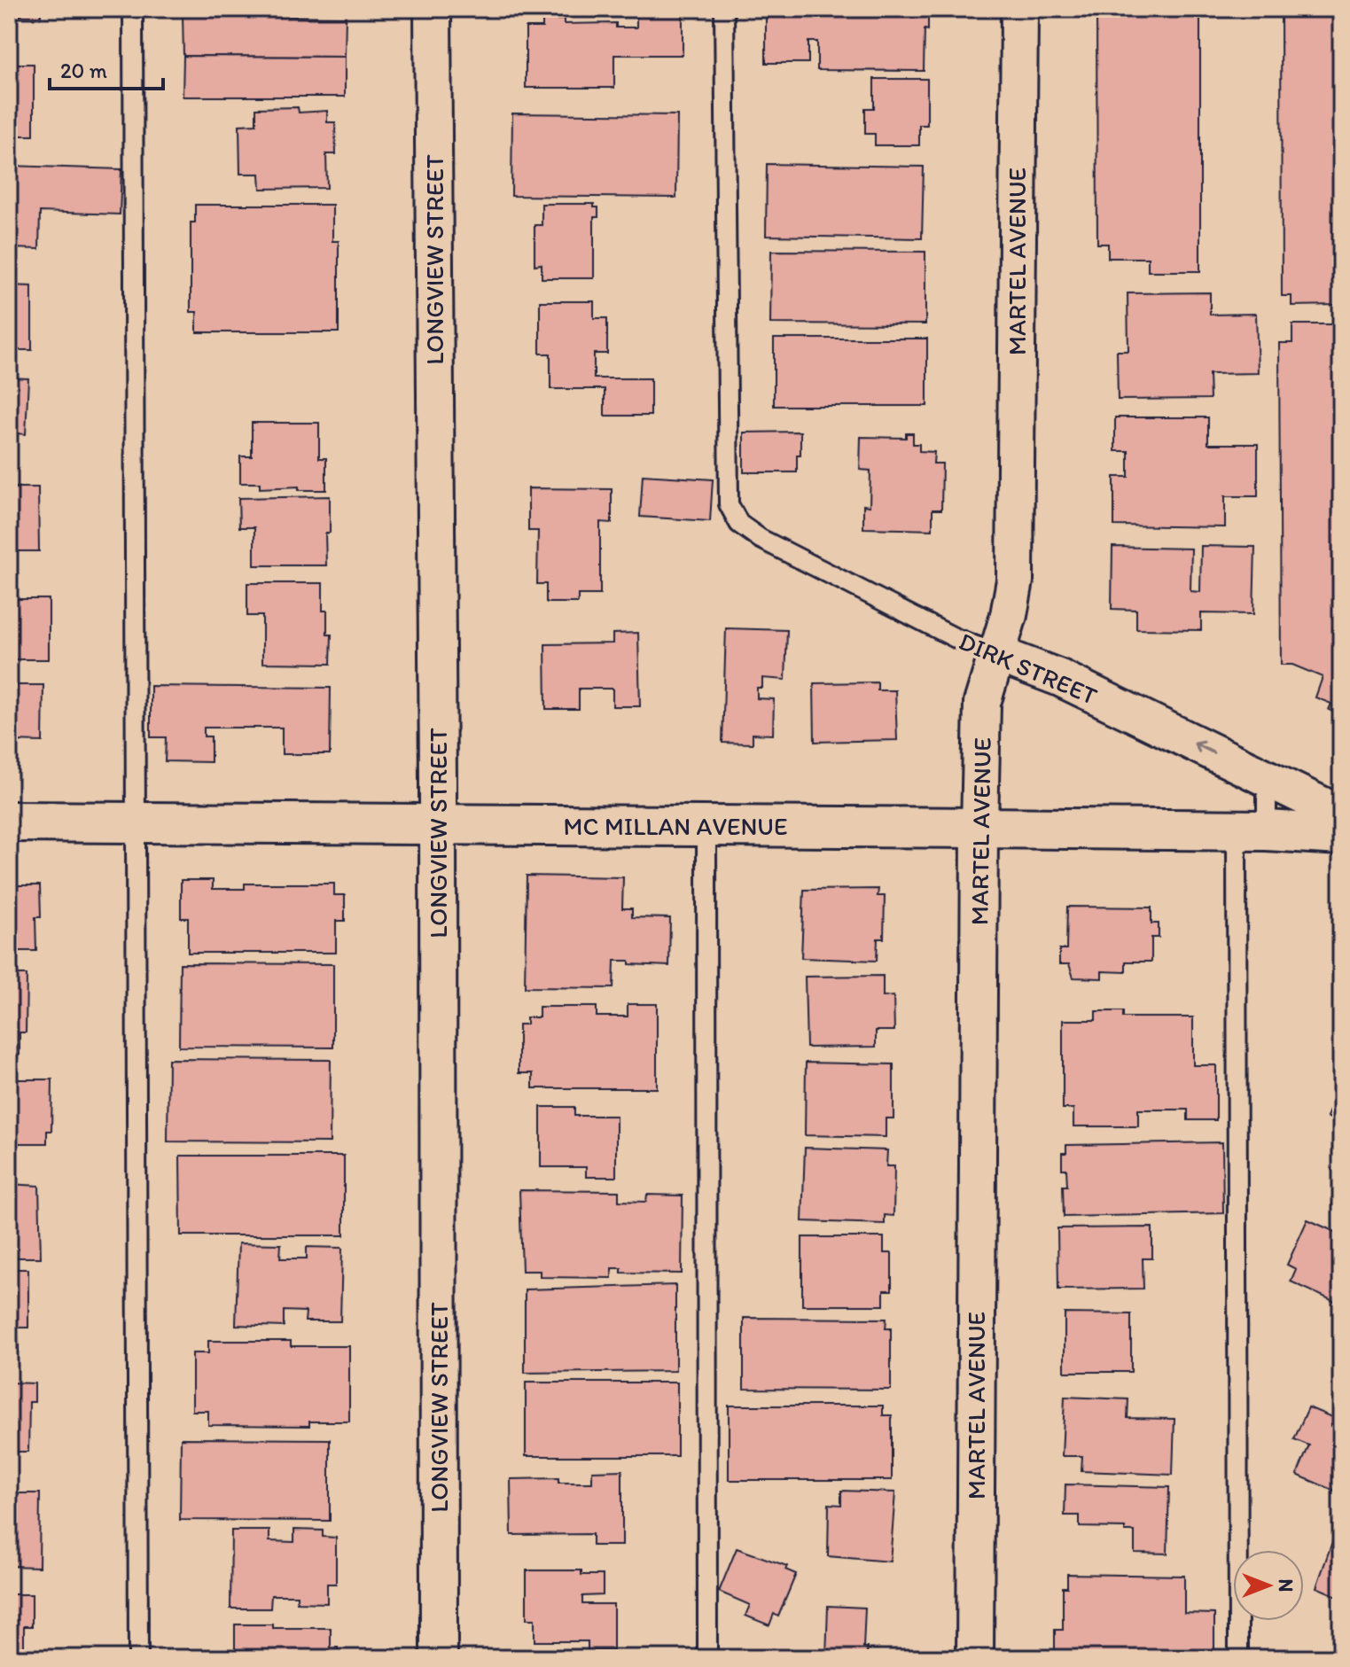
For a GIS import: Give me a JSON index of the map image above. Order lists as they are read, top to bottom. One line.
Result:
{"streets":{"street":["LONGVIEW STREET","MARTEL AVENUE","DIRK STREET","MC MILLAN AVENUE"]},"crossings":[["LONGVIEW STREET","MC MILLAN AVENUE"],["MARTEL AVENUE","DIRK STREET"],["MARTEL AVENUE","MC MILLAN AVENUE"]],"scale_bar":"20 m","north":"right"}
